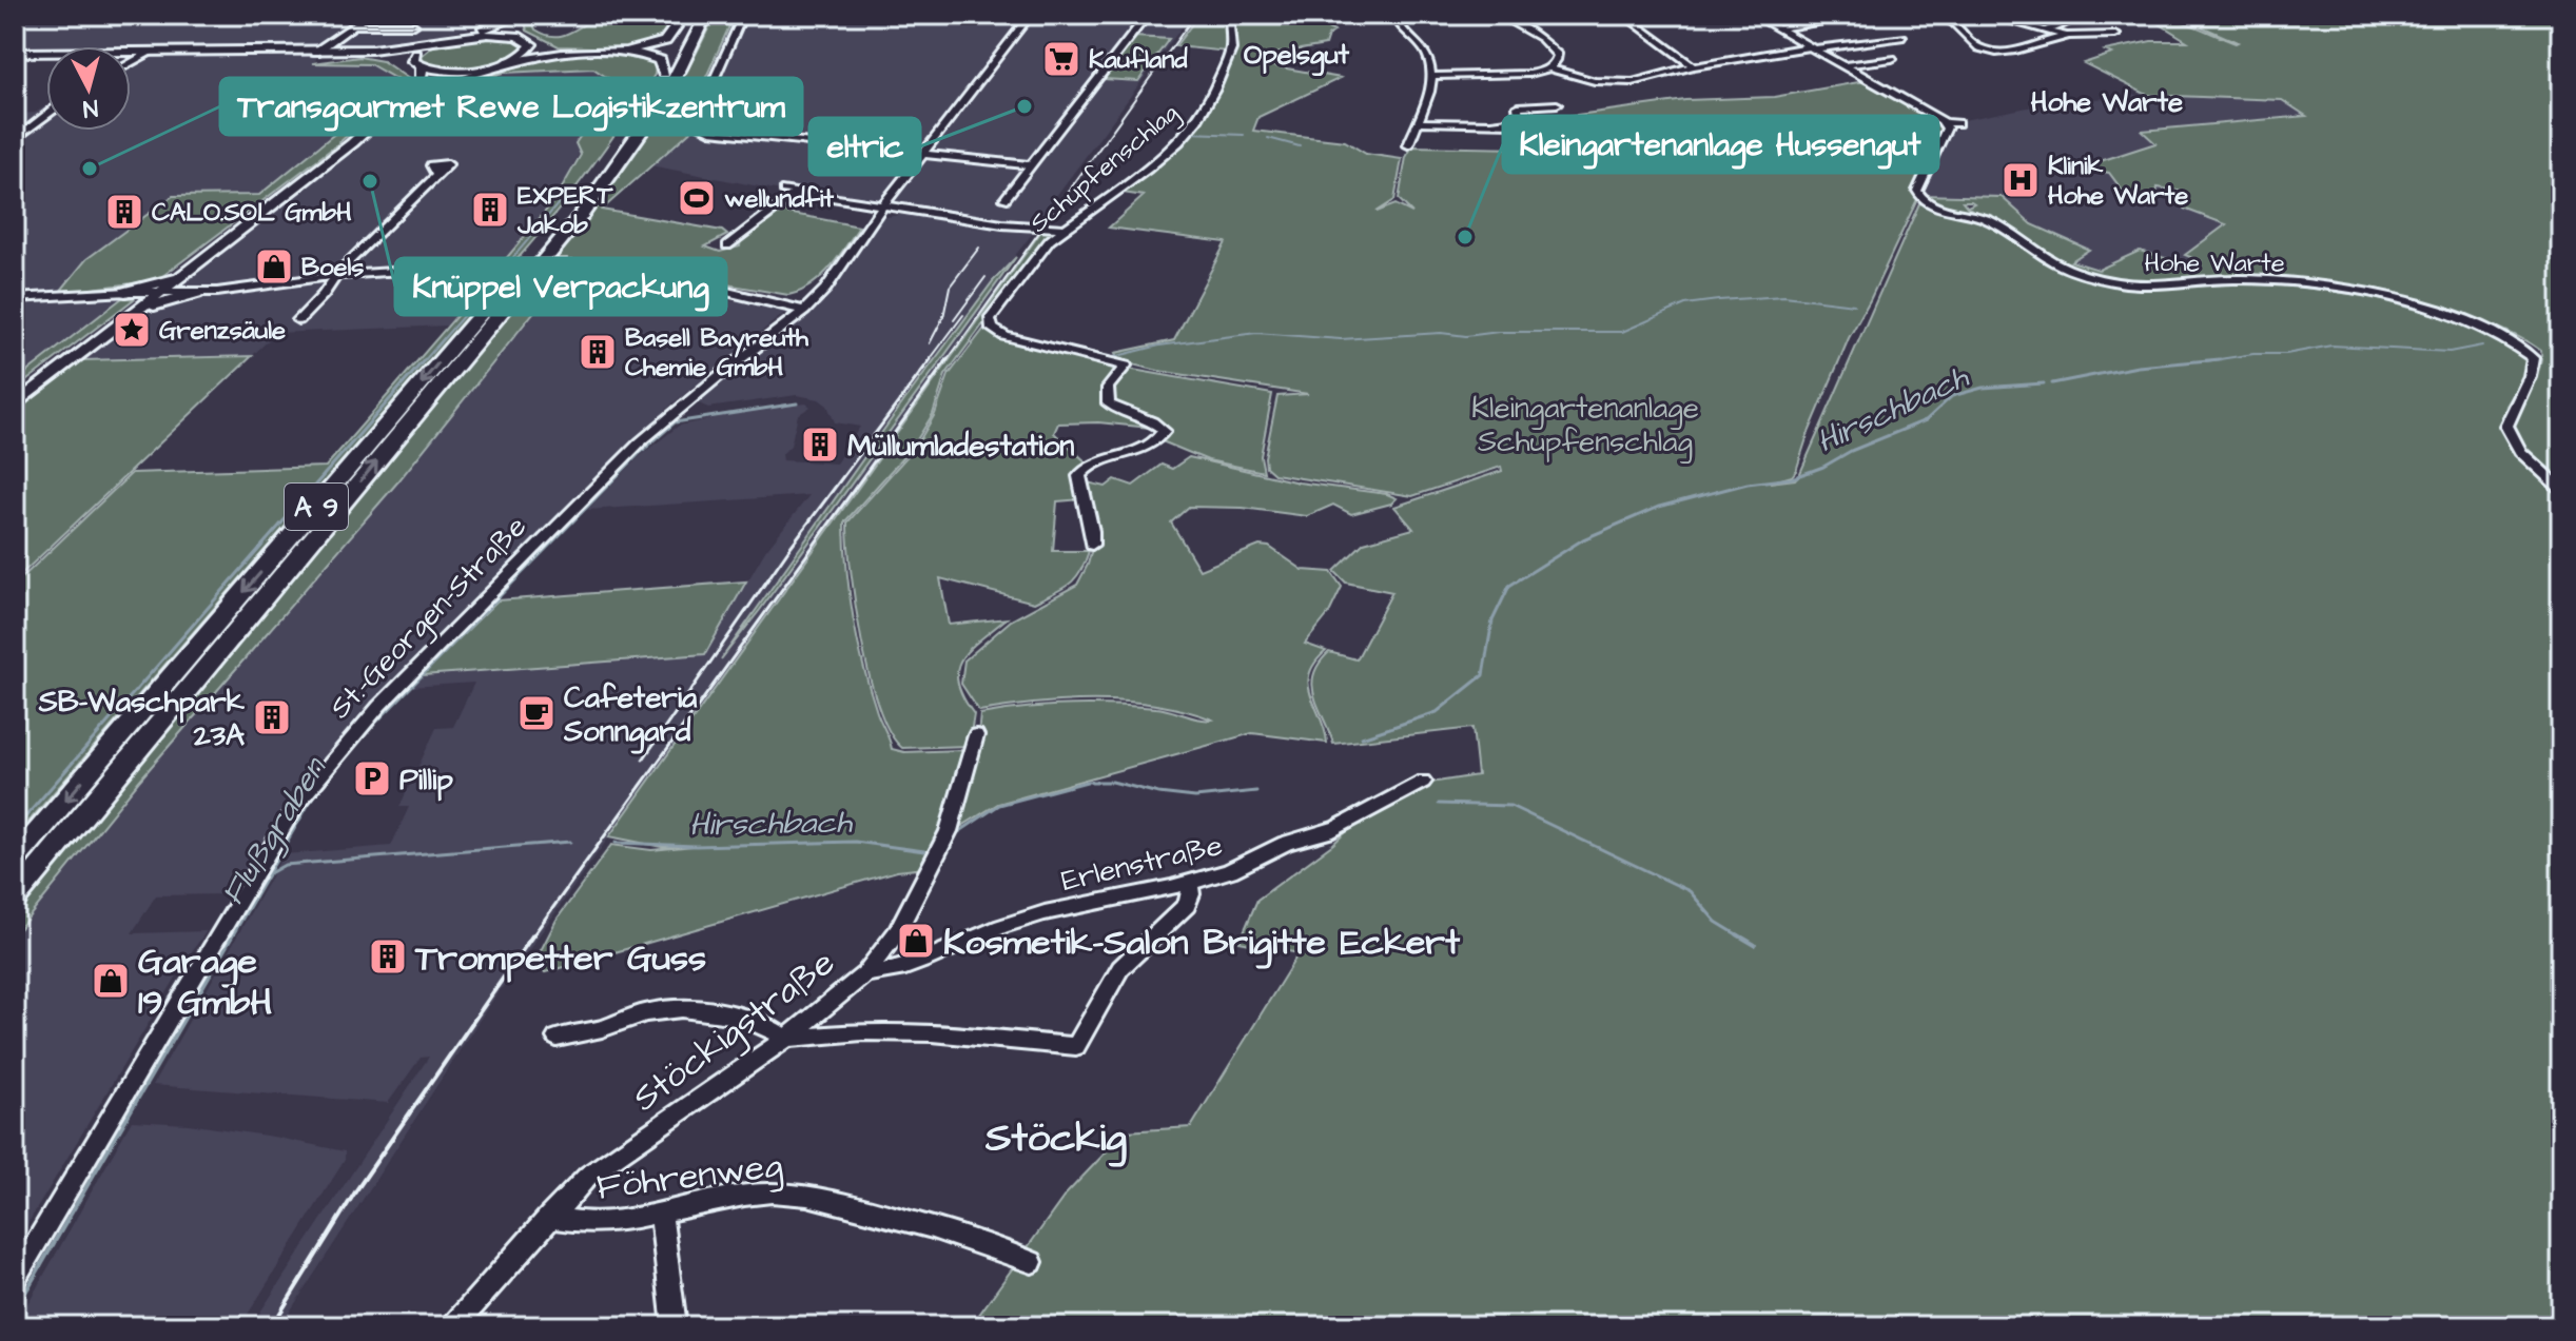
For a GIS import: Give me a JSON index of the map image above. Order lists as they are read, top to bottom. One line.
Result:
{"streets":{"highway":["A 9"],"street":["Schupfenschlag","Hohe Warte","St.-Georgen-Straße","Erlenstraße","Stöckigstraße","Föhrenweg"]},"crossings":[["Erlenstraße","Stöckigstraße"],["Stöckigstraße","Föhrenweg"]],"districts":["Opelsgut","Hohe Warte","Stöckig"],"water":["Hirschbach","Flußgraben"],"parks":["Kleingartenanlage Schupfenschlag"],"places":{"supermarket":["Kaufland"],"other":["eltric","Transgourmet Rewe Logistikzentrum","Knüppel Verpackung","Kleingartenanlage Hussengut"],"hospital":["Klinik Hohe Warte"],"sports":["wellundfit"],"building":["EXPERT Jakob","CALO.SOL GmbH","Basell Bayreuth Chemie GmbH","Müllumladestation","SB-Waschpark 23A","Trompetter Guss"],"shop":["Boels","Kosmetik-Salon Brigitte Eckert","Garage 19 GmbH"],"place":["Grenzsäule"],"cafe":["Cafeteria Sonngard"],"parking":["Pillip"]},"north":"bottom"}
